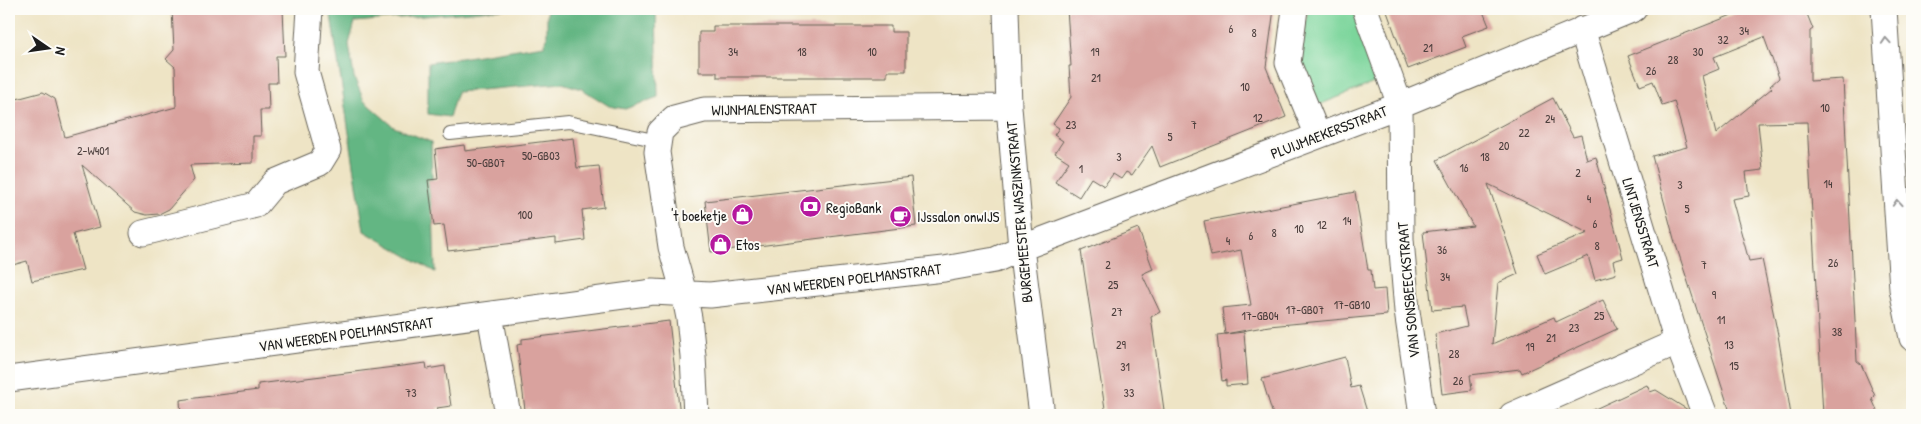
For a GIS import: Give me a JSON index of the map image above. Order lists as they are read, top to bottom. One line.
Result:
{"streets":{"street":["WIJNMALENSTRAAT","PLUIJMAEKERSSTRAAT","BURGEMEESTER WASZINKSTRAAT","LINTJENSSTRAAT","VAN WEERDEN POELMANSTRAAT","VAN SONSBEECKSTRAAT"]},"crossings":[["WIJNMALENSTRAAT","BURGEMEESTER WASZINKSTRAAT"],["PLUIJMAEKERSSTRAAT","BURGEMEESTER WASZINKSTRAAT"],["PLUIJMAEKERSSTRAAT","LINTJENSSTRAAT"],["PLUIJMAEKERSSTRAAT","VAN WEERDEN POELMANSTRAAT"],["PLUIJMAEKERSSTRAAT","VAN SONSBEECKSTRAAT"],["BURGEMEESTER WASZINKSTRAAT","VAN WEERDEN POELMANSTRAAT"]],"places":{"bank":["RegioBank"],"shop":["'t boeketje","Etos"],"cafe":["IJssalon onwIJS"]},"house_numbers":["6","34","8","32","21","34","18","10","19","30","28","26","21","10","10","12","24","23","7","22","5","20","2-W401","50-GB03","3","18","50-GB07","16","1","2","14","3","4","5","100","14","6","12","10","8","6","4","8","36","26","2","7","34","25","9","17-GB10","17-GB07","27","17-GB04","25","11","23","38","21","29","13","19","28","15","31","26","73","33"],"north":"right"}
